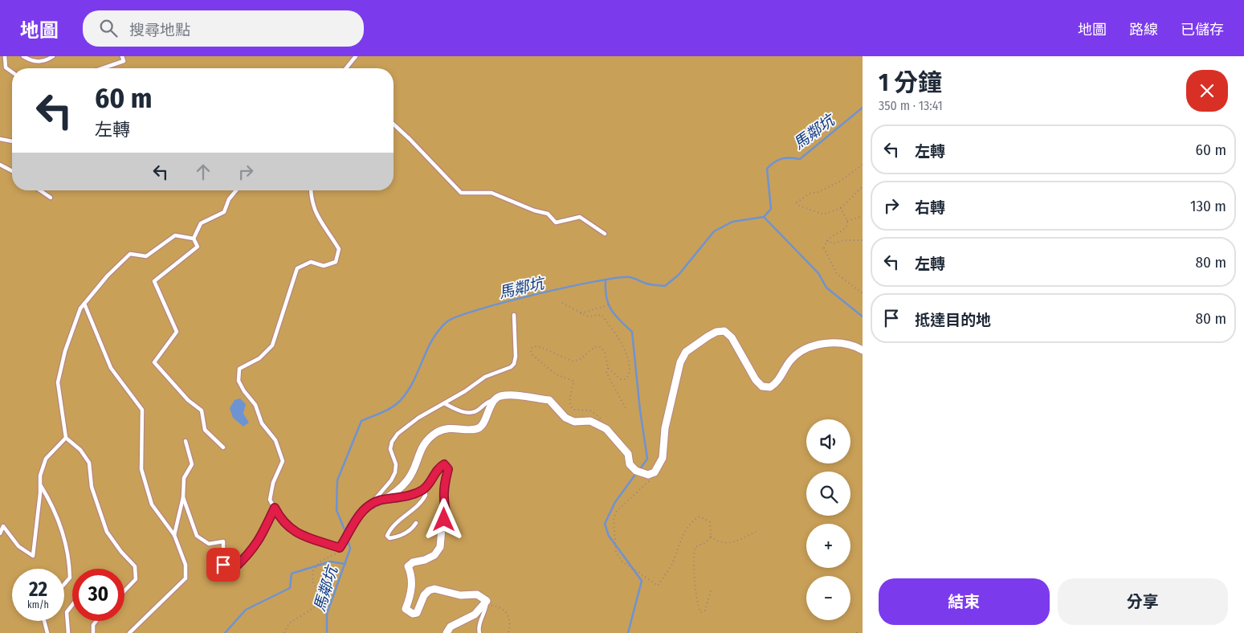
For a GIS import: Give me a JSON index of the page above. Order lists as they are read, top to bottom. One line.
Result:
{"water":["馬鄰坑"],"page":{"header":"地圖","search":"搜尋地點","nav":["地圖","路線","已儲存"],"heading":["1 分鐘","350 m · 13:41"],"turn":["60 m","左轉"],"list":[{"name":"左轉","value":"60 m"},{"name":"右轉","value":"130 m"},{"name":"左轉","value":"80 m"},{"name":"抵達目的地","value":"80 m"}],"map_buttons":["+","−"],"speed":"22 km/h","limit":"30","buttons":["結束","分享"]}}
